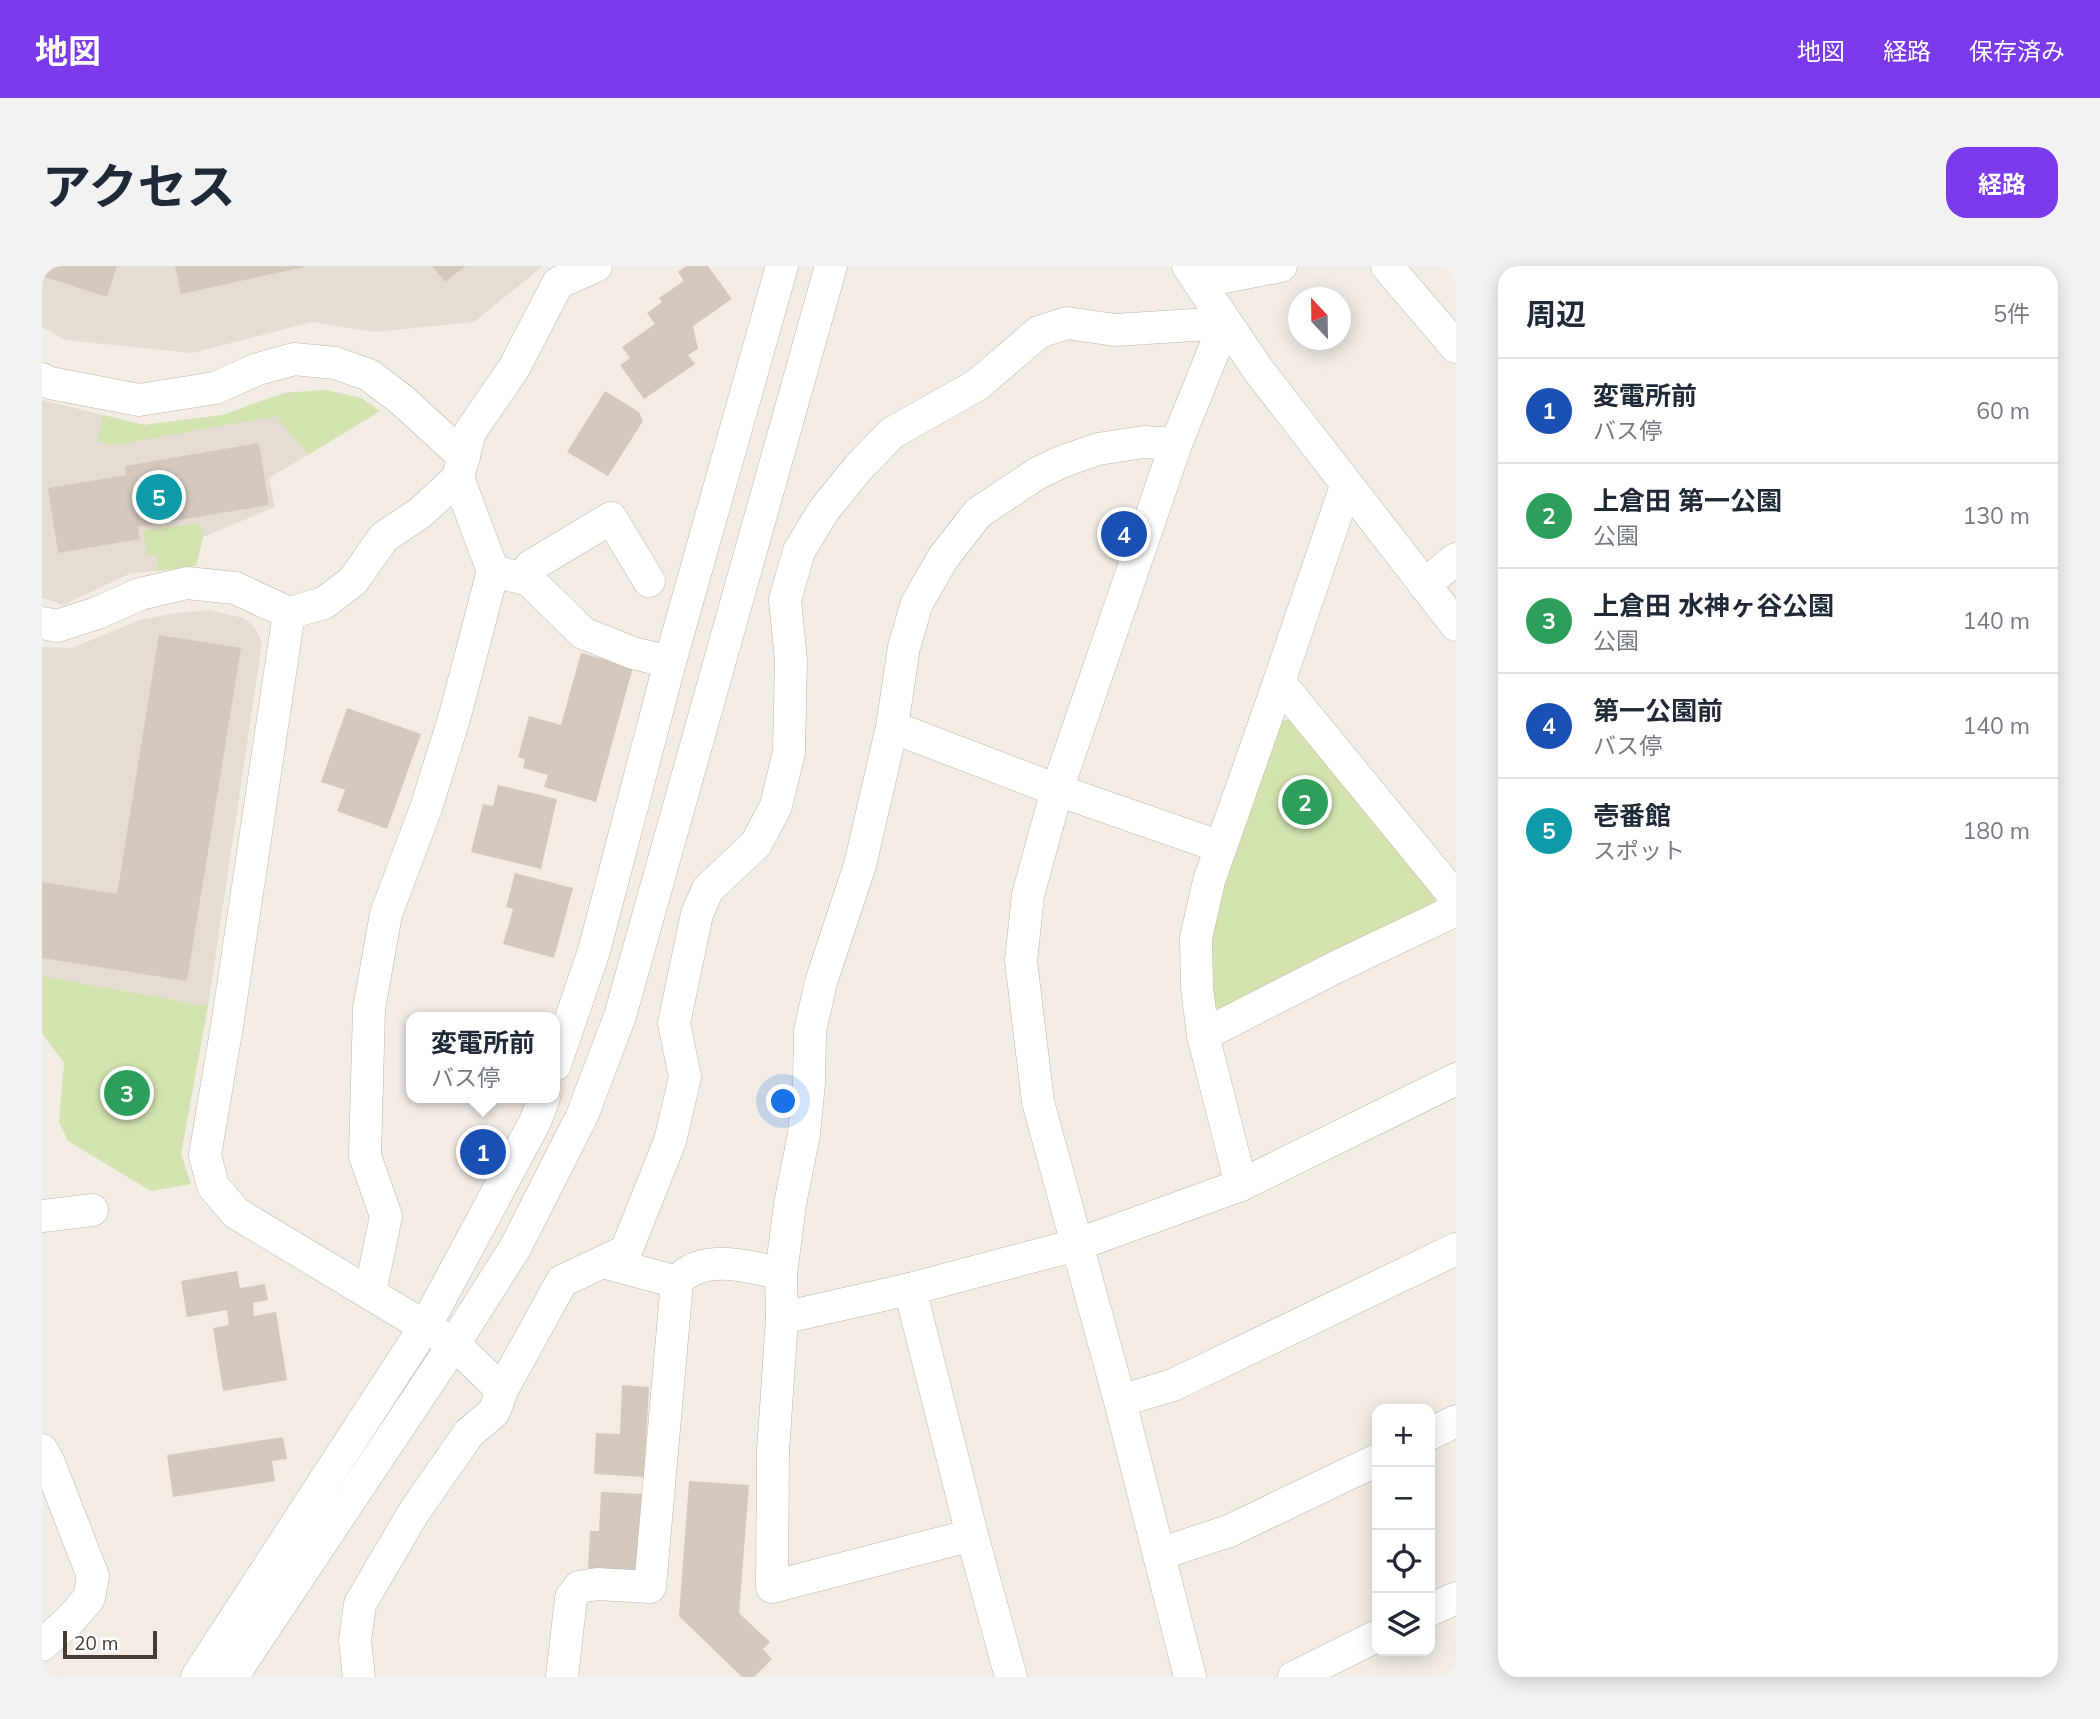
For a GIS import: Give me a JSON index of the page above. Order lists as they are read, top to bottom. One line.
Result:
{"scale_bar":"20 m","north":"top","page":{"header":"地図","nav":["地図","経路","保存済み"],"title":"アクセス","buttons":"経路","heading":["周辺","5件"],"list":[{"mark":"1","name":"変電所前","note":"バス停","value":"60 m"},{"mark":"2","name":"上倉田 第一公園","note":"公園","value":"130 m"},{"mark":"3","name":"上倉田 水神ヶ谷公園","note":"公園","value":"140 m"},{"mark":"4","name":"第一公園前","note":"バス停","value":"140 m"},{"mark":"5","name":"壱番館","note":"スポット","value":"180 m"}],"pins":["5","4","2","3","1"],"popup":["変電所前","バス停"],"map_buttons":["+","−"],"scale":"20 m"}}
